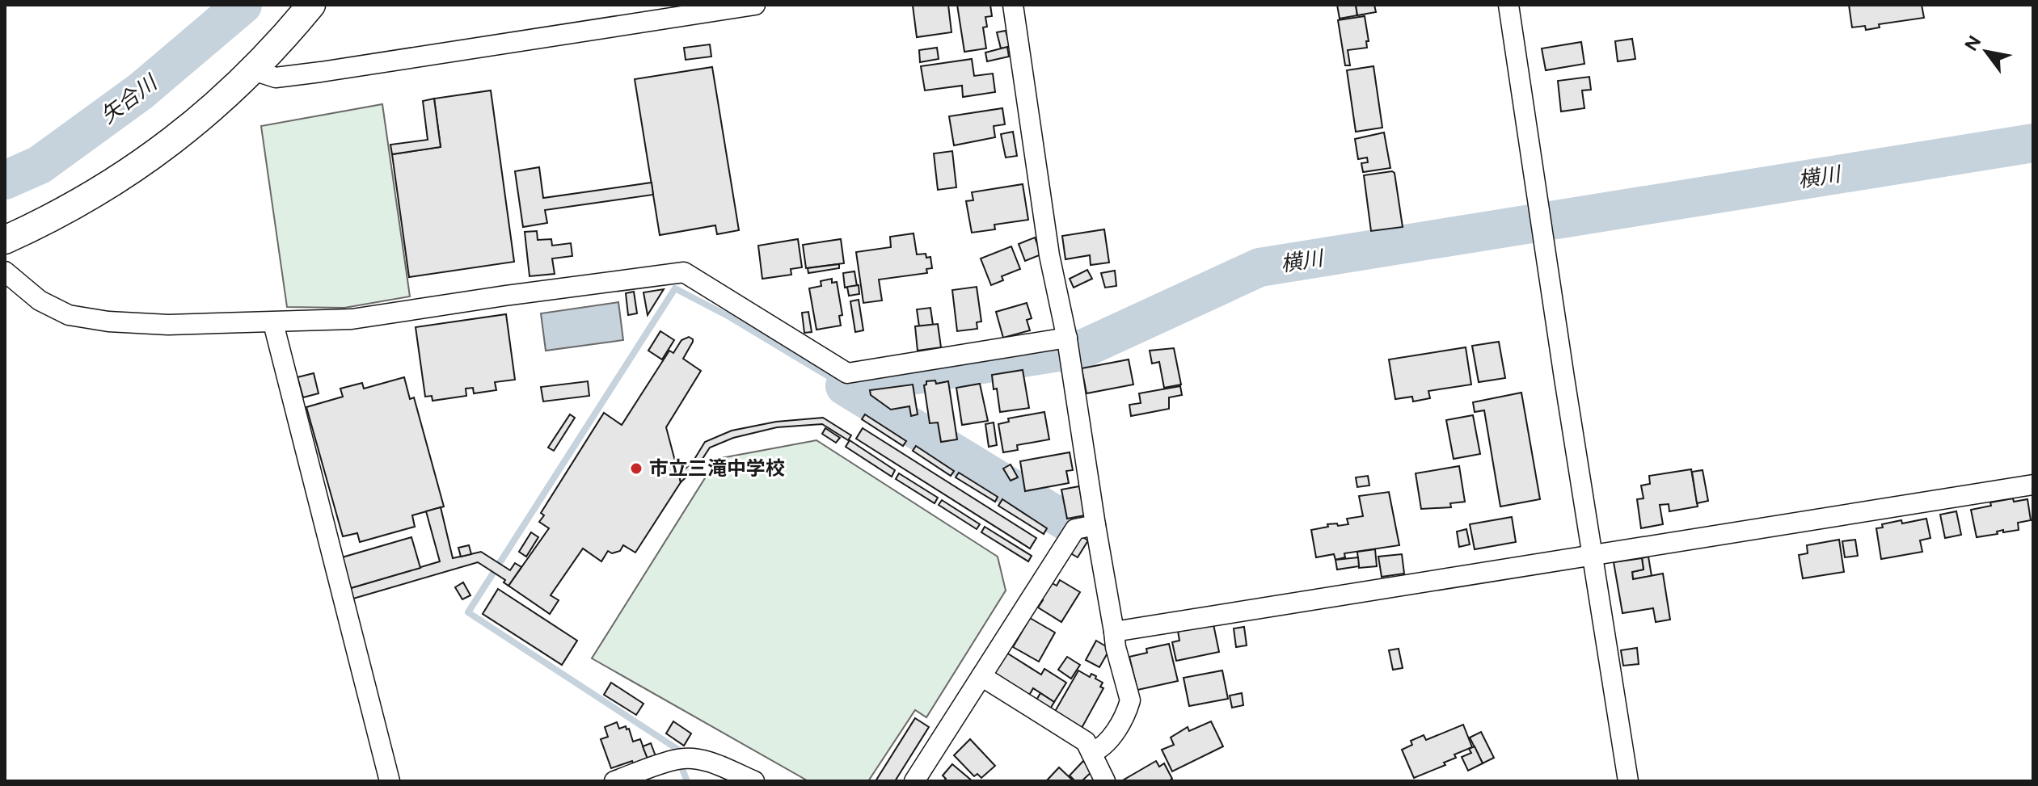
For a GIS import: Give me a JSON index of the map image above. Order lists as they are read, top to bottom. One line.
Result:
{"water":["矢合川","横川"],"places":["市立三滝中学校"],"north":"top left"}
